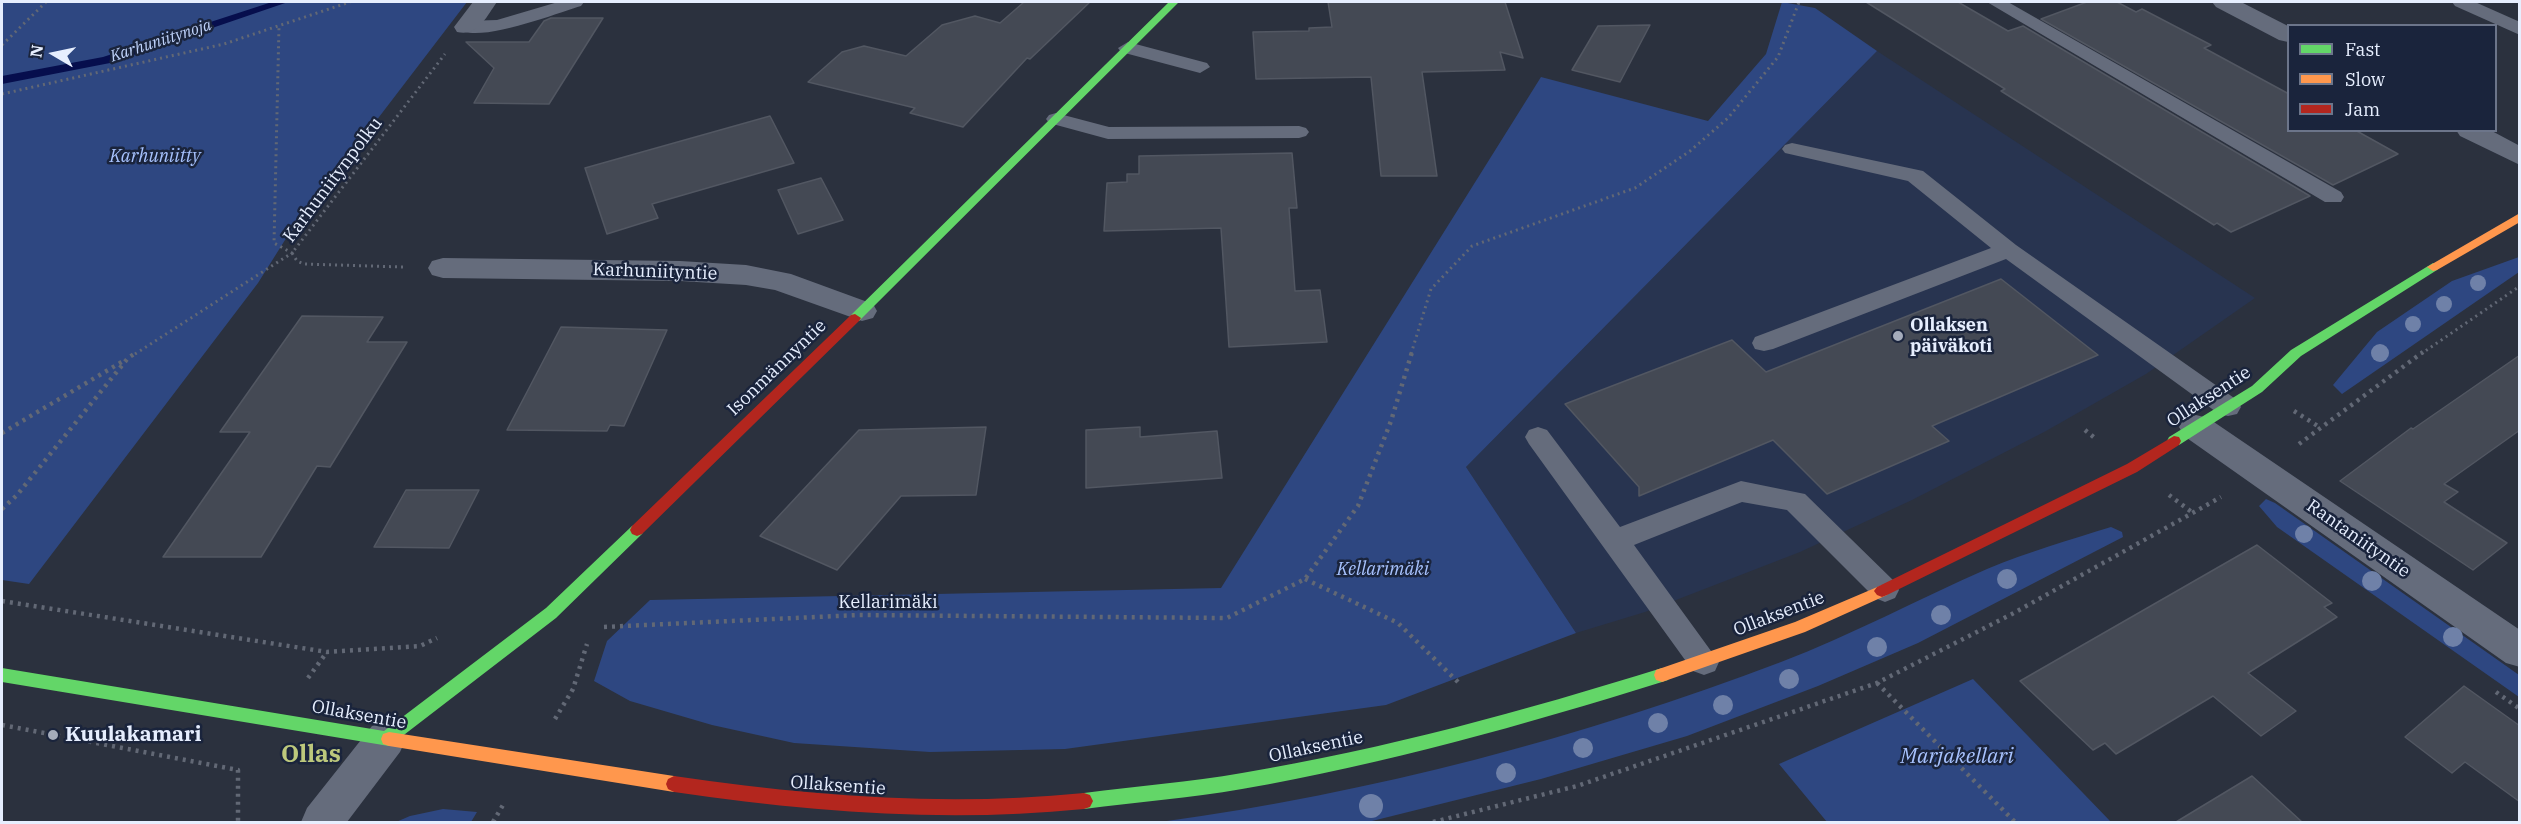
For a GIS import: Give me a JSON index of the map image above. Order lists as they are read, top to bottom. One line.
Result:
{"streets":{"street":["Karhuniityntie","Isonmännyntie","Ollaksentie","Rantaniityntie"],"path":["Karhuniitynpolku","Kellarimäki"]},"crossings":[["Karhuniitynpolku","Karhuniityntie"],["Karhuniityntie","Isonmännyntie"],["Isonmännyntie","Ollaksentie"],["Ollaksentie","Rantaniityntie"]],"districts":["Ollas"],"water":["Karhuniitynoja"],"parks":["Karhuniitty","Kellarimäki","Marjakellari"],"places":["Ollaksen päiväkoti","Kuulakamari"],"legend":["Fast","Slow","Jam"],"north":"left"}
